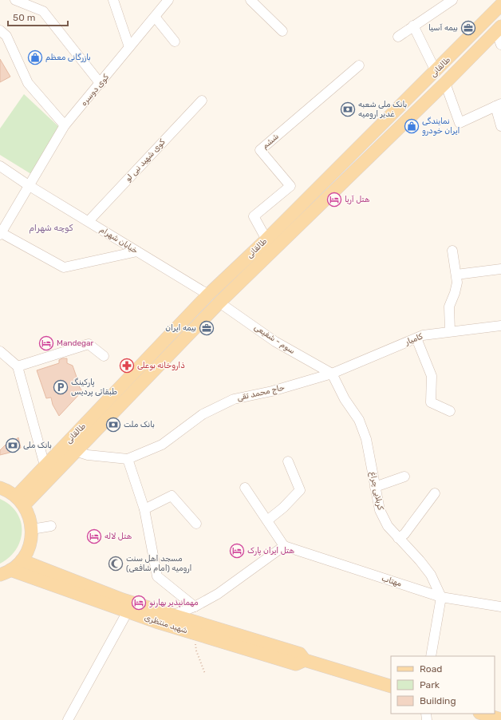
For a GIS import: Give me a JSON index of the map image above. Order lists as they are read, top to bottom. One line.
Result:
{"streets":{"main road":["طالقانی","شهید منتظری"],"street":["کوی دوسره","ششم","کوی شهید نبی لو","خیابان شهرام","سوم - شفیعی","کامیار","حاج محمد تقی","کربلایی چراغ","مهتاب"]},"crossings":[["طالقانی","ششم"],["طالقانی","خیابان شهرام"],["طالقانی","سوم - شفیعی"],["کوی دوسره","خیابان شهرام"],["کوی شهید نبی لو","خیابان شهرام"],["سوم - شفیعی","کامیار"],["سوم - شفیعی","حاج محمد تقی"],["سوم - شفیعی","کربلایی چراغ"],["کامیار","حاج محمد تقی"],["کامیار","کربلایی چراغ"],["حاج محمد تقی","کربلایی چراغ"],["کربلایی چراغ","مهتاب"]],"districts":["کوچه شهرام"],"places":{"office":["بیمه آسیا","بیمه ایران"],"shop":["بازرگانی معظم","نمایندگی ایران خودرو"],"bank":["بانک ملی شعبه غدیر ارومیه","بانک ملت","بانک ملی"],"hotel":["هتل آریا","Mandegar","هتل لاله","هتل ایران پارک","مهمانپذیر بهارنو"],"pharmacy":["ذاروخانه بوعلی"],"parking":["پارکینگ طبقاتی پردیس"],"mosque":["مسجد اهل سنت ارومیه (امام شافعی)"]},"legend":["Road","Park","Building"],"scale_bar":"50 m"}
